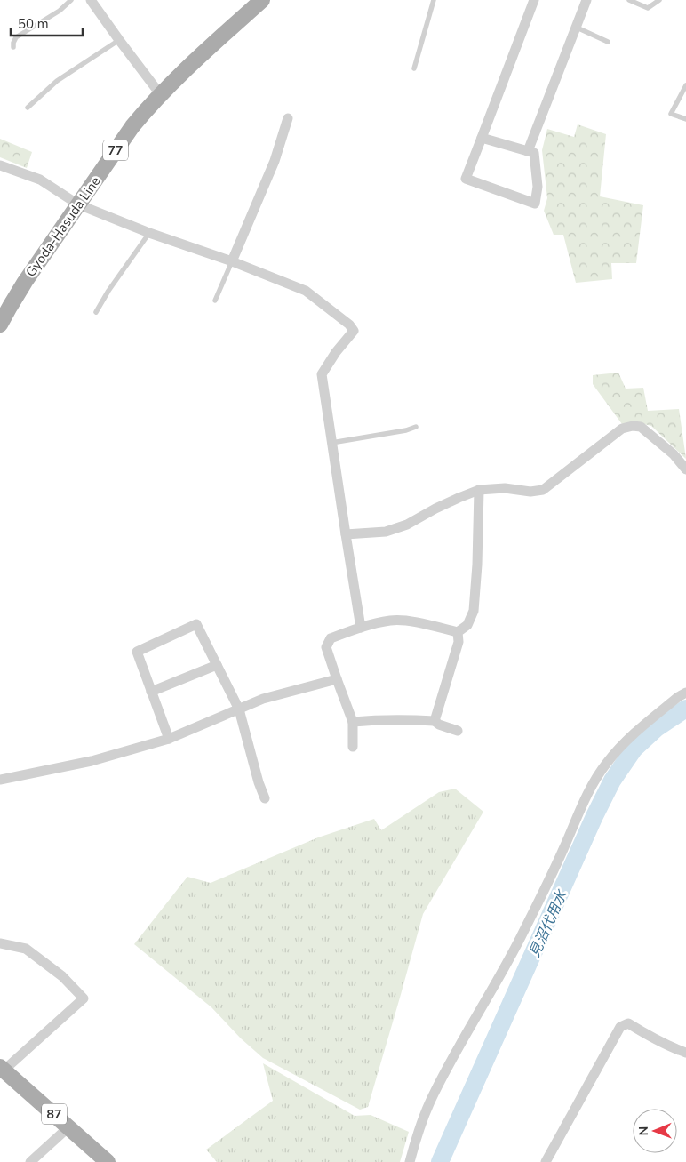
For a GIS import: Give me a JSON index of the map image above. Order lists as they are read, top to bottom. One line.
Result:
{"streets":{"main road":["77","Gyoda-Hasuda Line","87"]},"water":["見沼代用水"],"scale_bar":"50 m","north":"left"}
